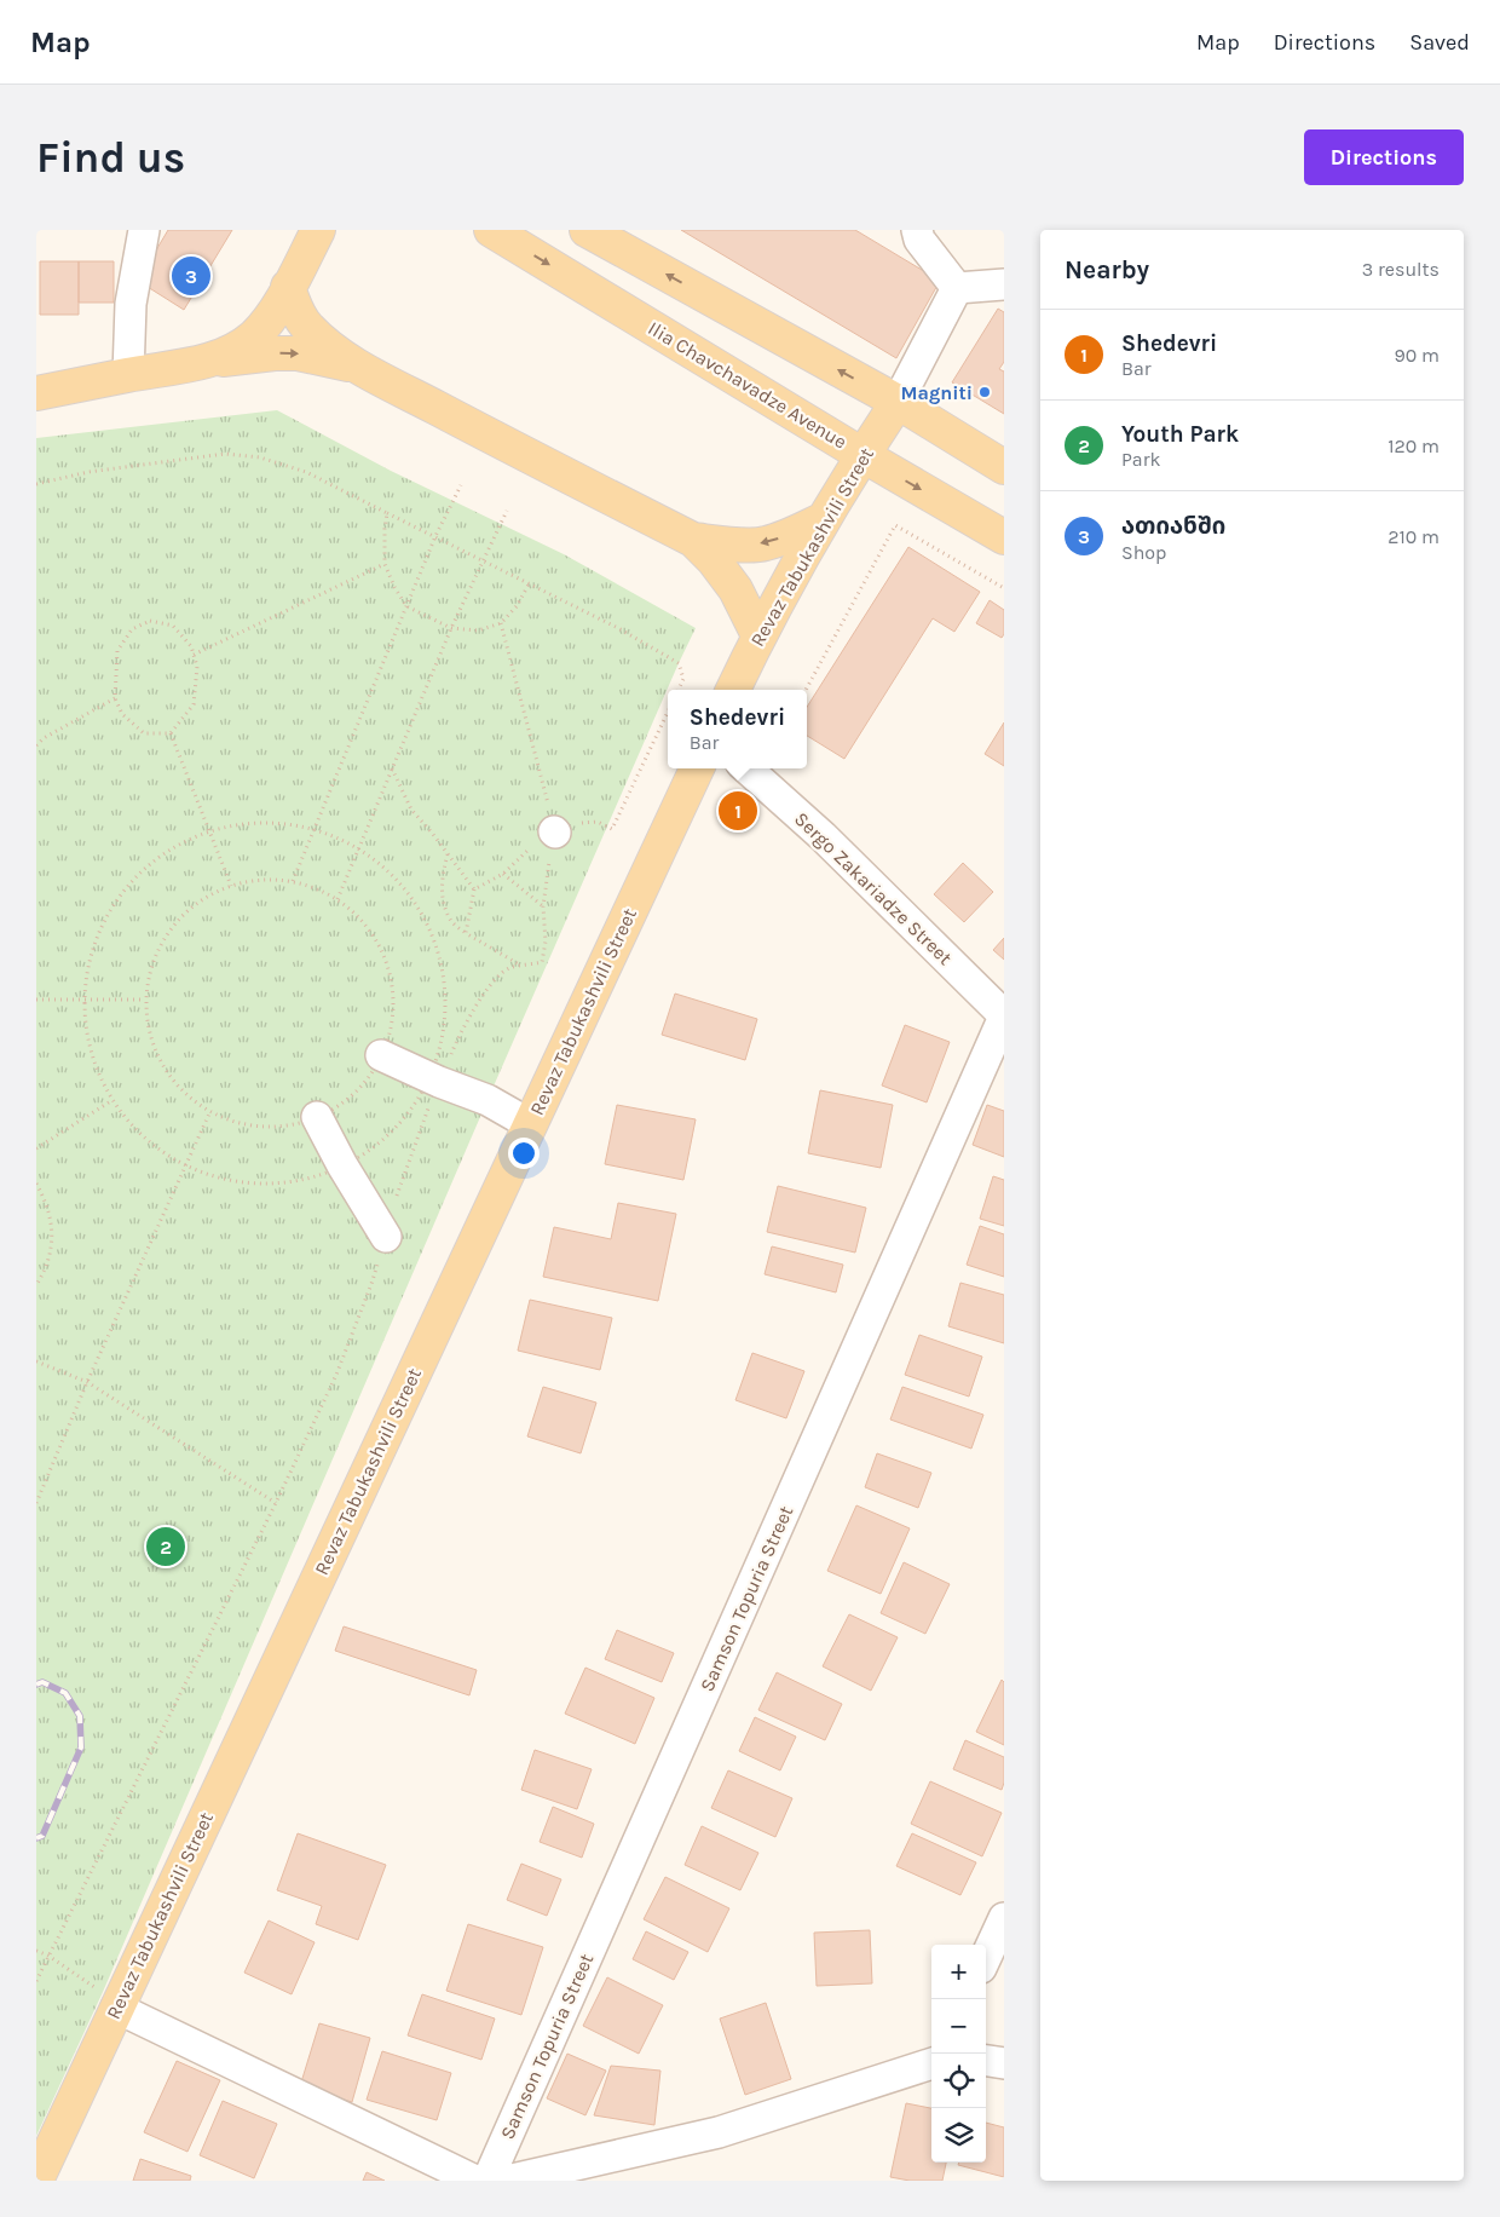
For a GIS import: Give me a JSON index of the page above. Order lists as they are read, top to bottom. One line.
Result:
{"streets":{"main road":["Ilia Chavchavadze Avenue","Revaz Tabukashvili Street"],"street":["Sergo Zakariadze Street","Samson Topuria Street"]},"crossings":[["Ilia Chavchavadze Avenue","Revaz Tabukashvili Street"],["Sergo Zakariadze Street","Samson Topuria Street"]],"places":["Magniti"],"page":{"header":"Map","nav":["Map","Directions","Saved"],"buttons":"Directions","title":"Find us","heading":["Nearby","3 results"],"pins":["3","1","2"],"list":[{"mark":"1","name":"Shedevri","note":"Bar","value":"90 m"},{"mark":"2","name":"Youth Park","note":"Park","value":"120 m"},{"mark":"3","name":"ათიანში","note":"Shop","value":"210 m"}],"popup":["Shedevri","Bar"],"map_buttons":["+","−"]}}
